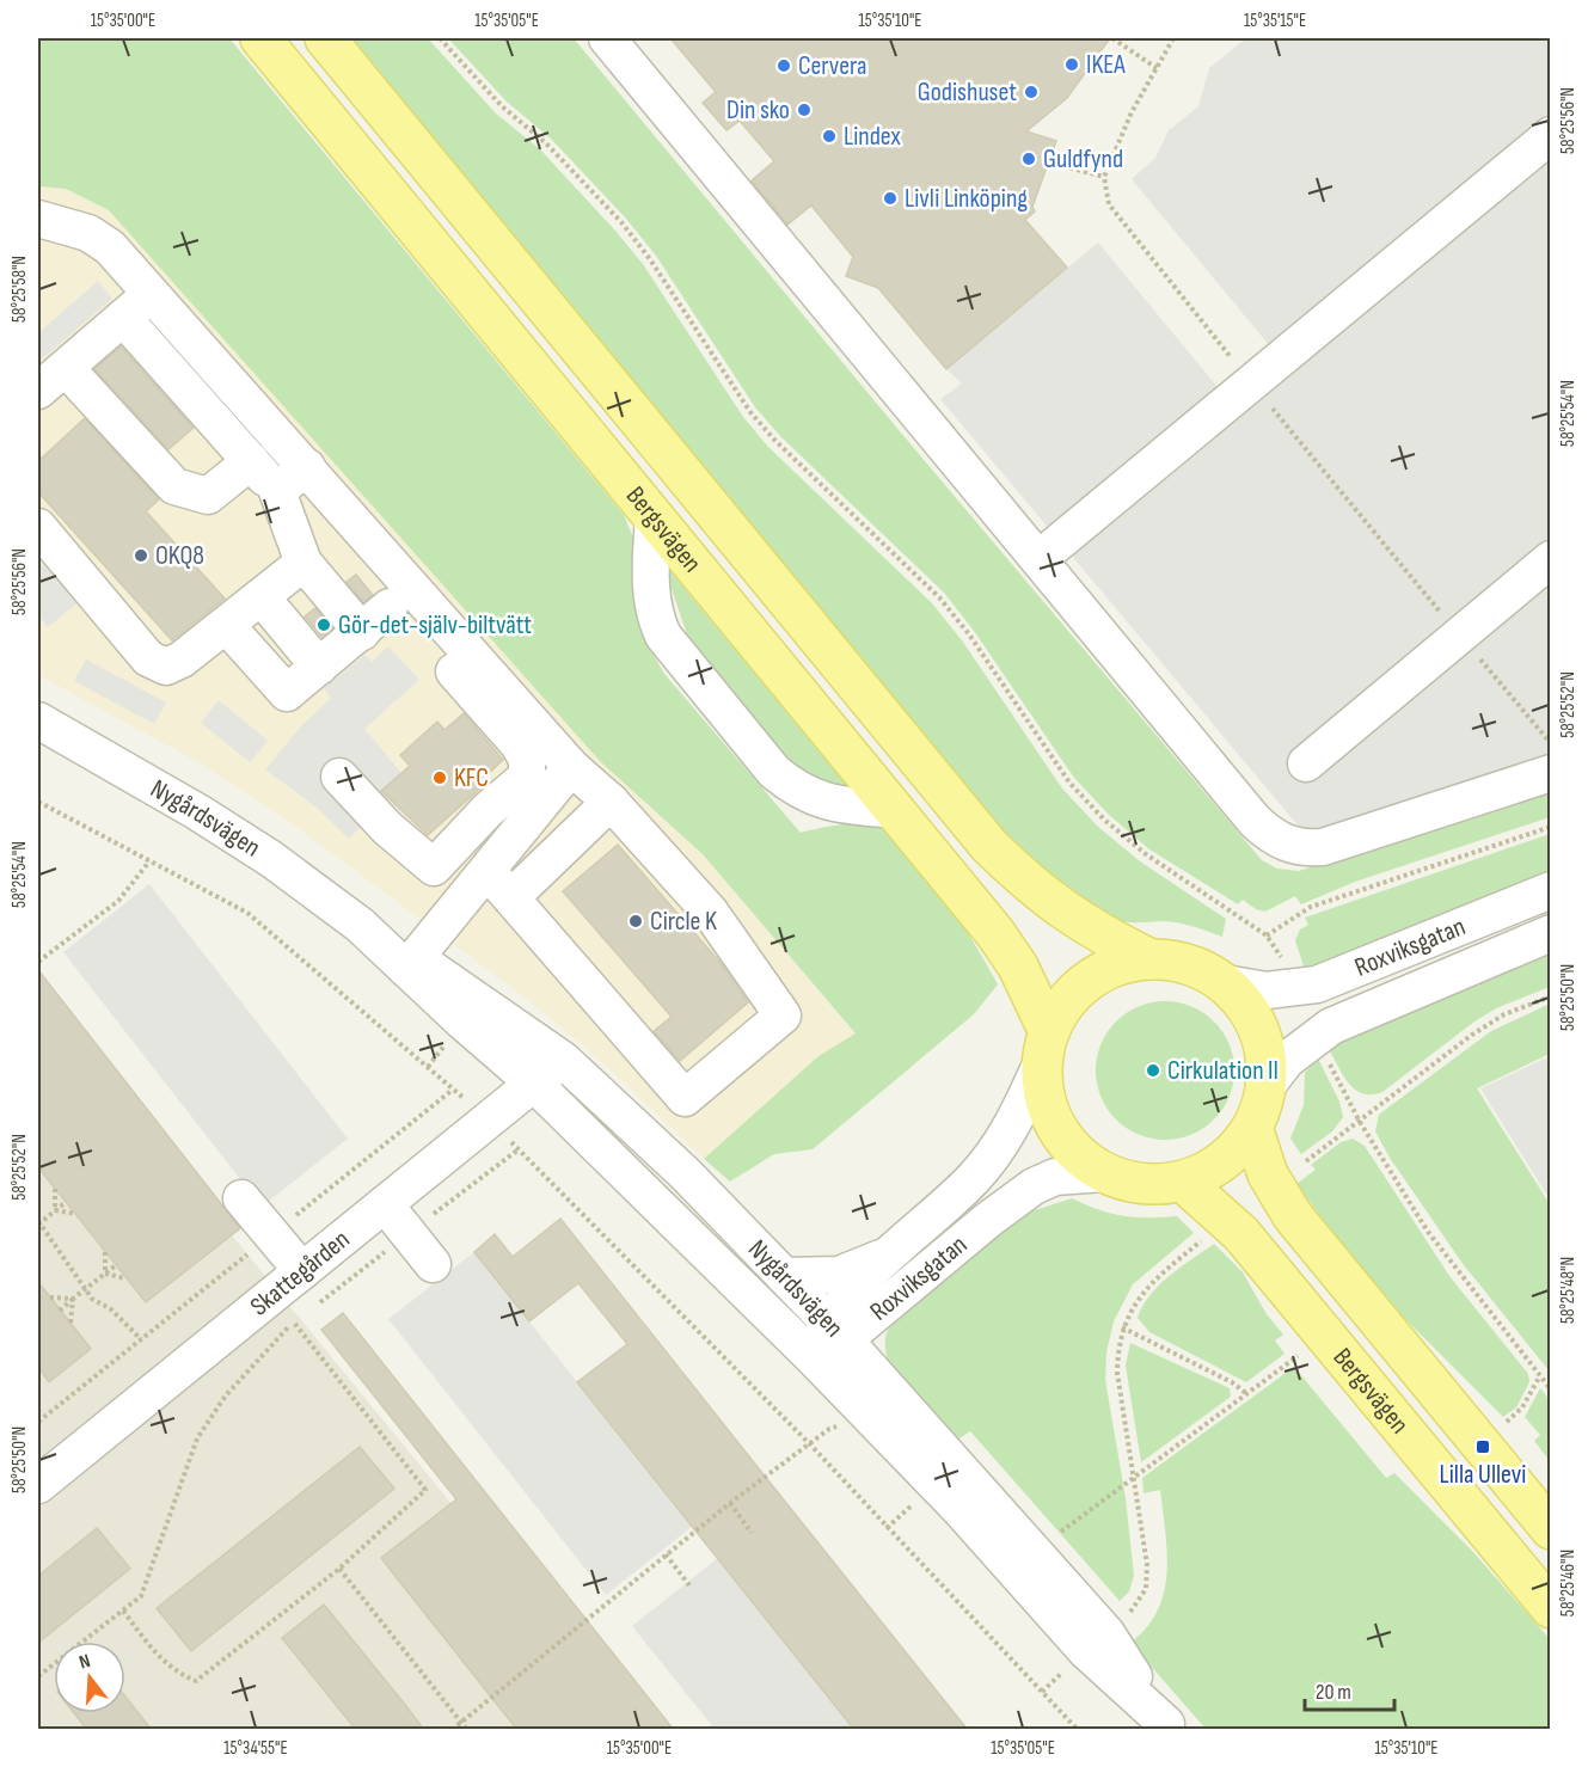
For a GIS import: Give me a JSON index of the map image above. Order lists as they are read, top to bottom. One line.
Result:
{"streets":{"main road":["Bergsvägen"],"street":["Nygårdsvägen","Roxviksgatan","Skattegården"]},"crossings":[["Bergsvägen","Roxviksgatan"],["Nygårdsvägen","Roxviksgatan"],["Nygårdsvägen","Skattegården"]],"places":{"other":["IKEA","Cervera","Godishuset","Din sko","Lindex","Guldfynd","Livli Linköping","OKQ8","Gör-det-själv-biltvätt","KFC","Circle K","Cirkulation II"],"transit":["Lilla Ullevi"]},"scale_bar":"20 m","north":"top","coordinates":["15°35'00\"E","15°35'05\"E","15°35'10\"E","15°35'15\"E","58°25'56\"N","58°25'58\"N","58°25'54\"N","58°25'52\"N","58°25'50\"N","58°25'48\"N","58°25'46\"N","15°34'55\"E"]}
